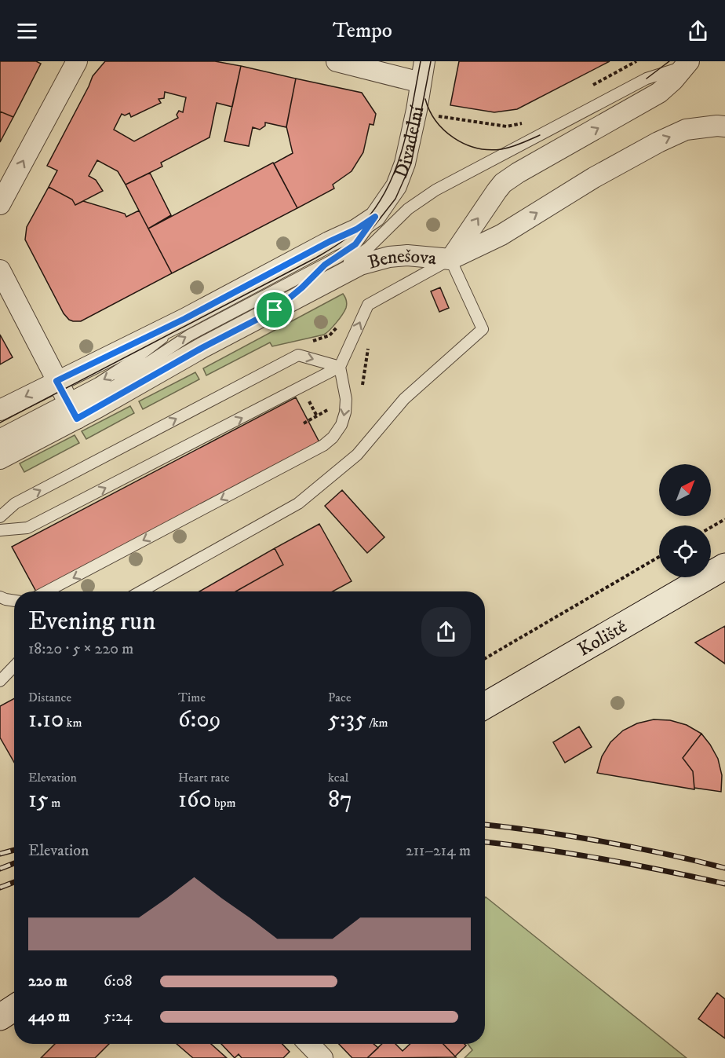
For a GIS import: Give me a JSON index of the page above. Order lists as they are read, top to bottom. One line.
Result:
{"streets":{"main road":["Koliště"],"street":["Divadelní","Benešova"]},"crossings":[["Divadelní","Benešova"]],"north":"top right","page":{"header":"Tempo","heading":["Evening run","18:20 · 5 × 220 m"],"stats":[["Distance","1.10 km"],["Time","6:09"],["Pace","5:35 /km"],["Elevation","15 m"],["Heart rate","160 bpm"],["kcal","87"]],"chart":["Elevation","211–214 m"],"list":[{"name":"220 m","note":"6:08"},{"name":"440 m","note":"5:24"}]}}
